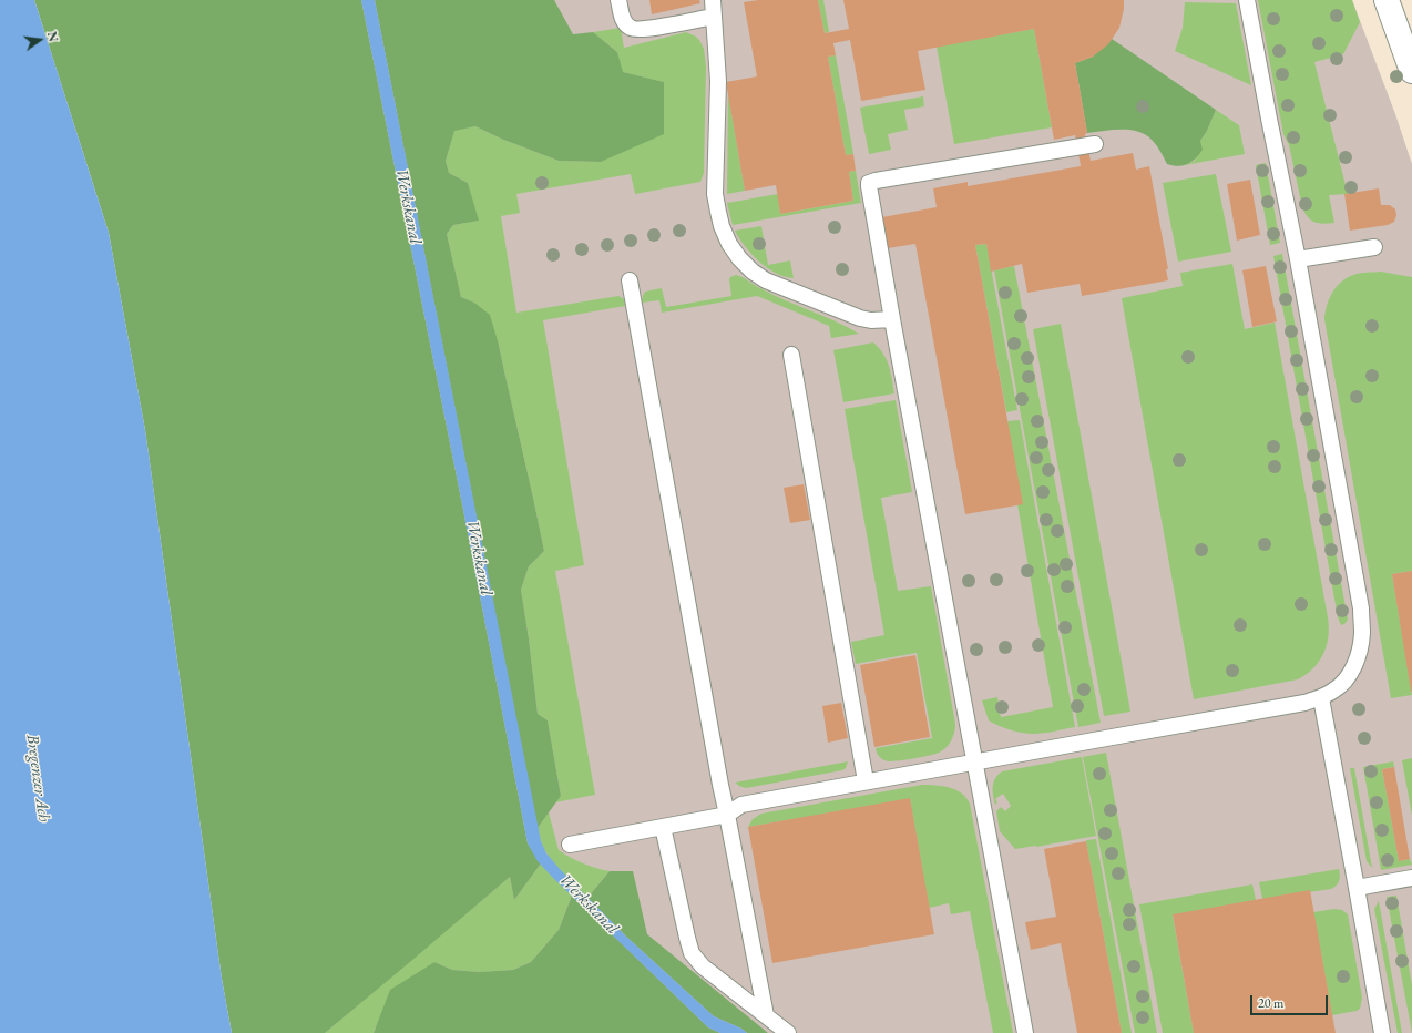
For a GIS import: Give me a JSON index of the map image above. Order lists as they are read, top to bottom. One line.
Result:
{"water":["Werkskanal","Bregenzer Ach"],"scale_bar":"20 m","north":"right"}
